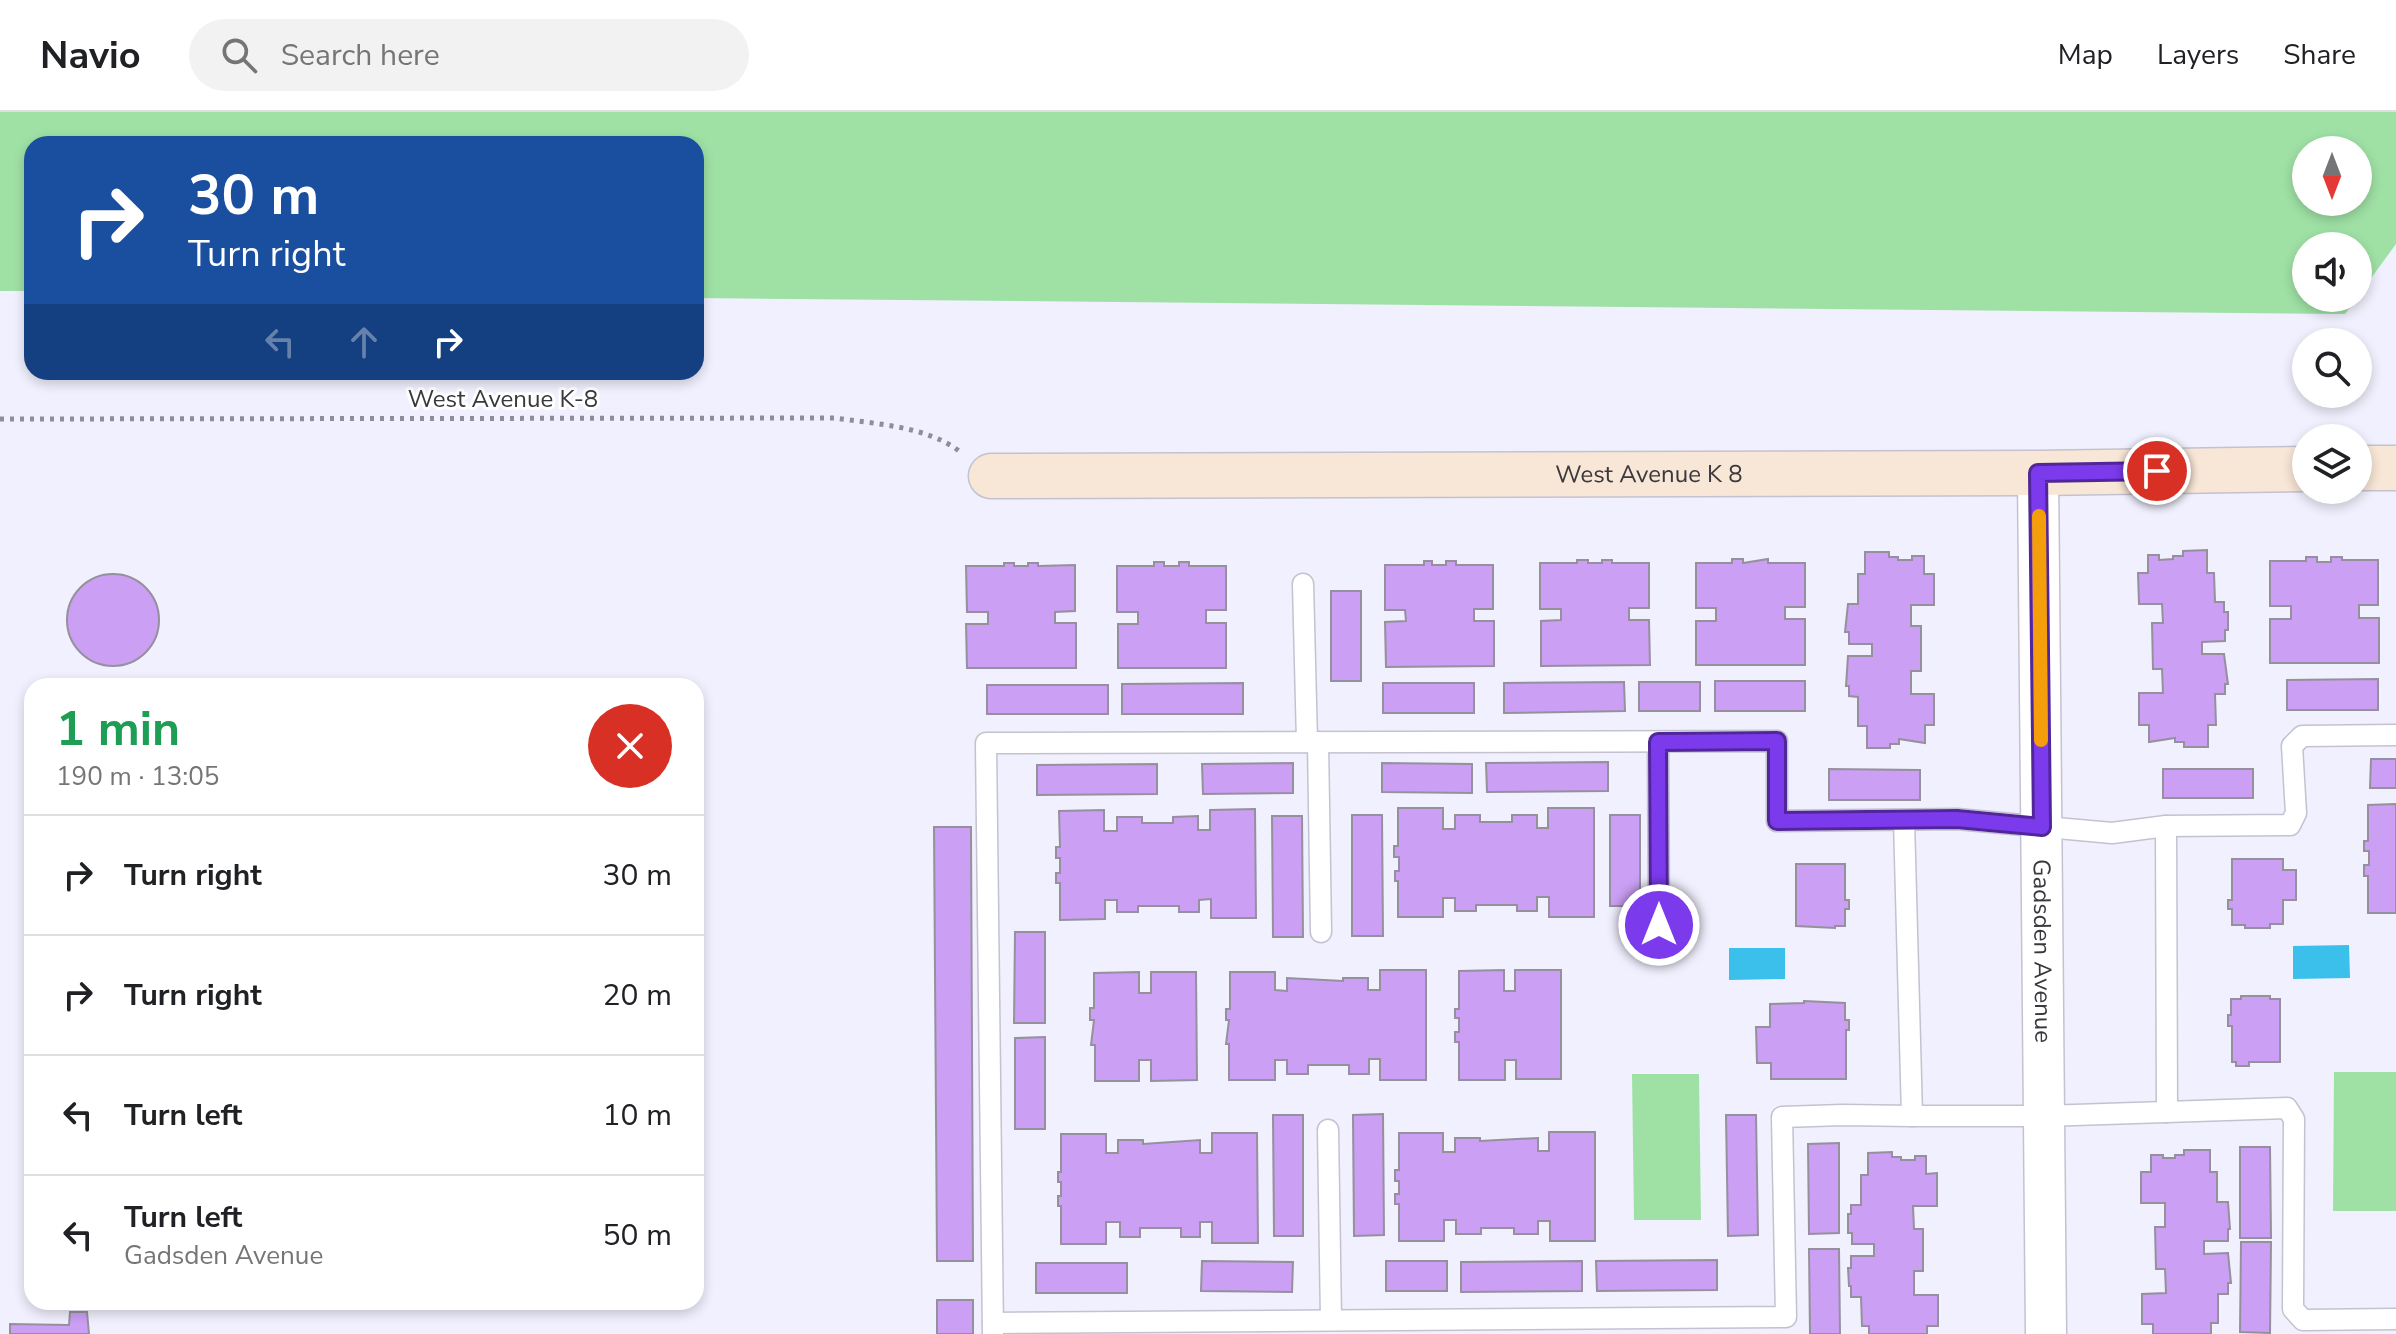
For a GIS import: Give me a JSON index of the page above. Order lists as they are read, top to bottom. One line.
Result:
{"streets":{"street":["West Avenue K 8","Gadsden Avenue"],"path":["West Avenue K-8"]},"crossings":[["West Avenue K-8","West Avenue K 8"],["West Avenue K 8","Gadsden Avenue"]],"north":"bottom","page":{"header":"Navio","search":"Search here","nav":["Map","Layers","Share"],"turn":["30 m","Turn right"],"heading":["1 min","190 m · 13:05"],"list":[{"name":"Turn right","value":"30 m"},{"name":"Turn right","value":"20 m"},{"name":"Turn left","value":"10 m"},{"name":"Turn left","note":"Gadsden Avenue","value":"50 m"}]}}
